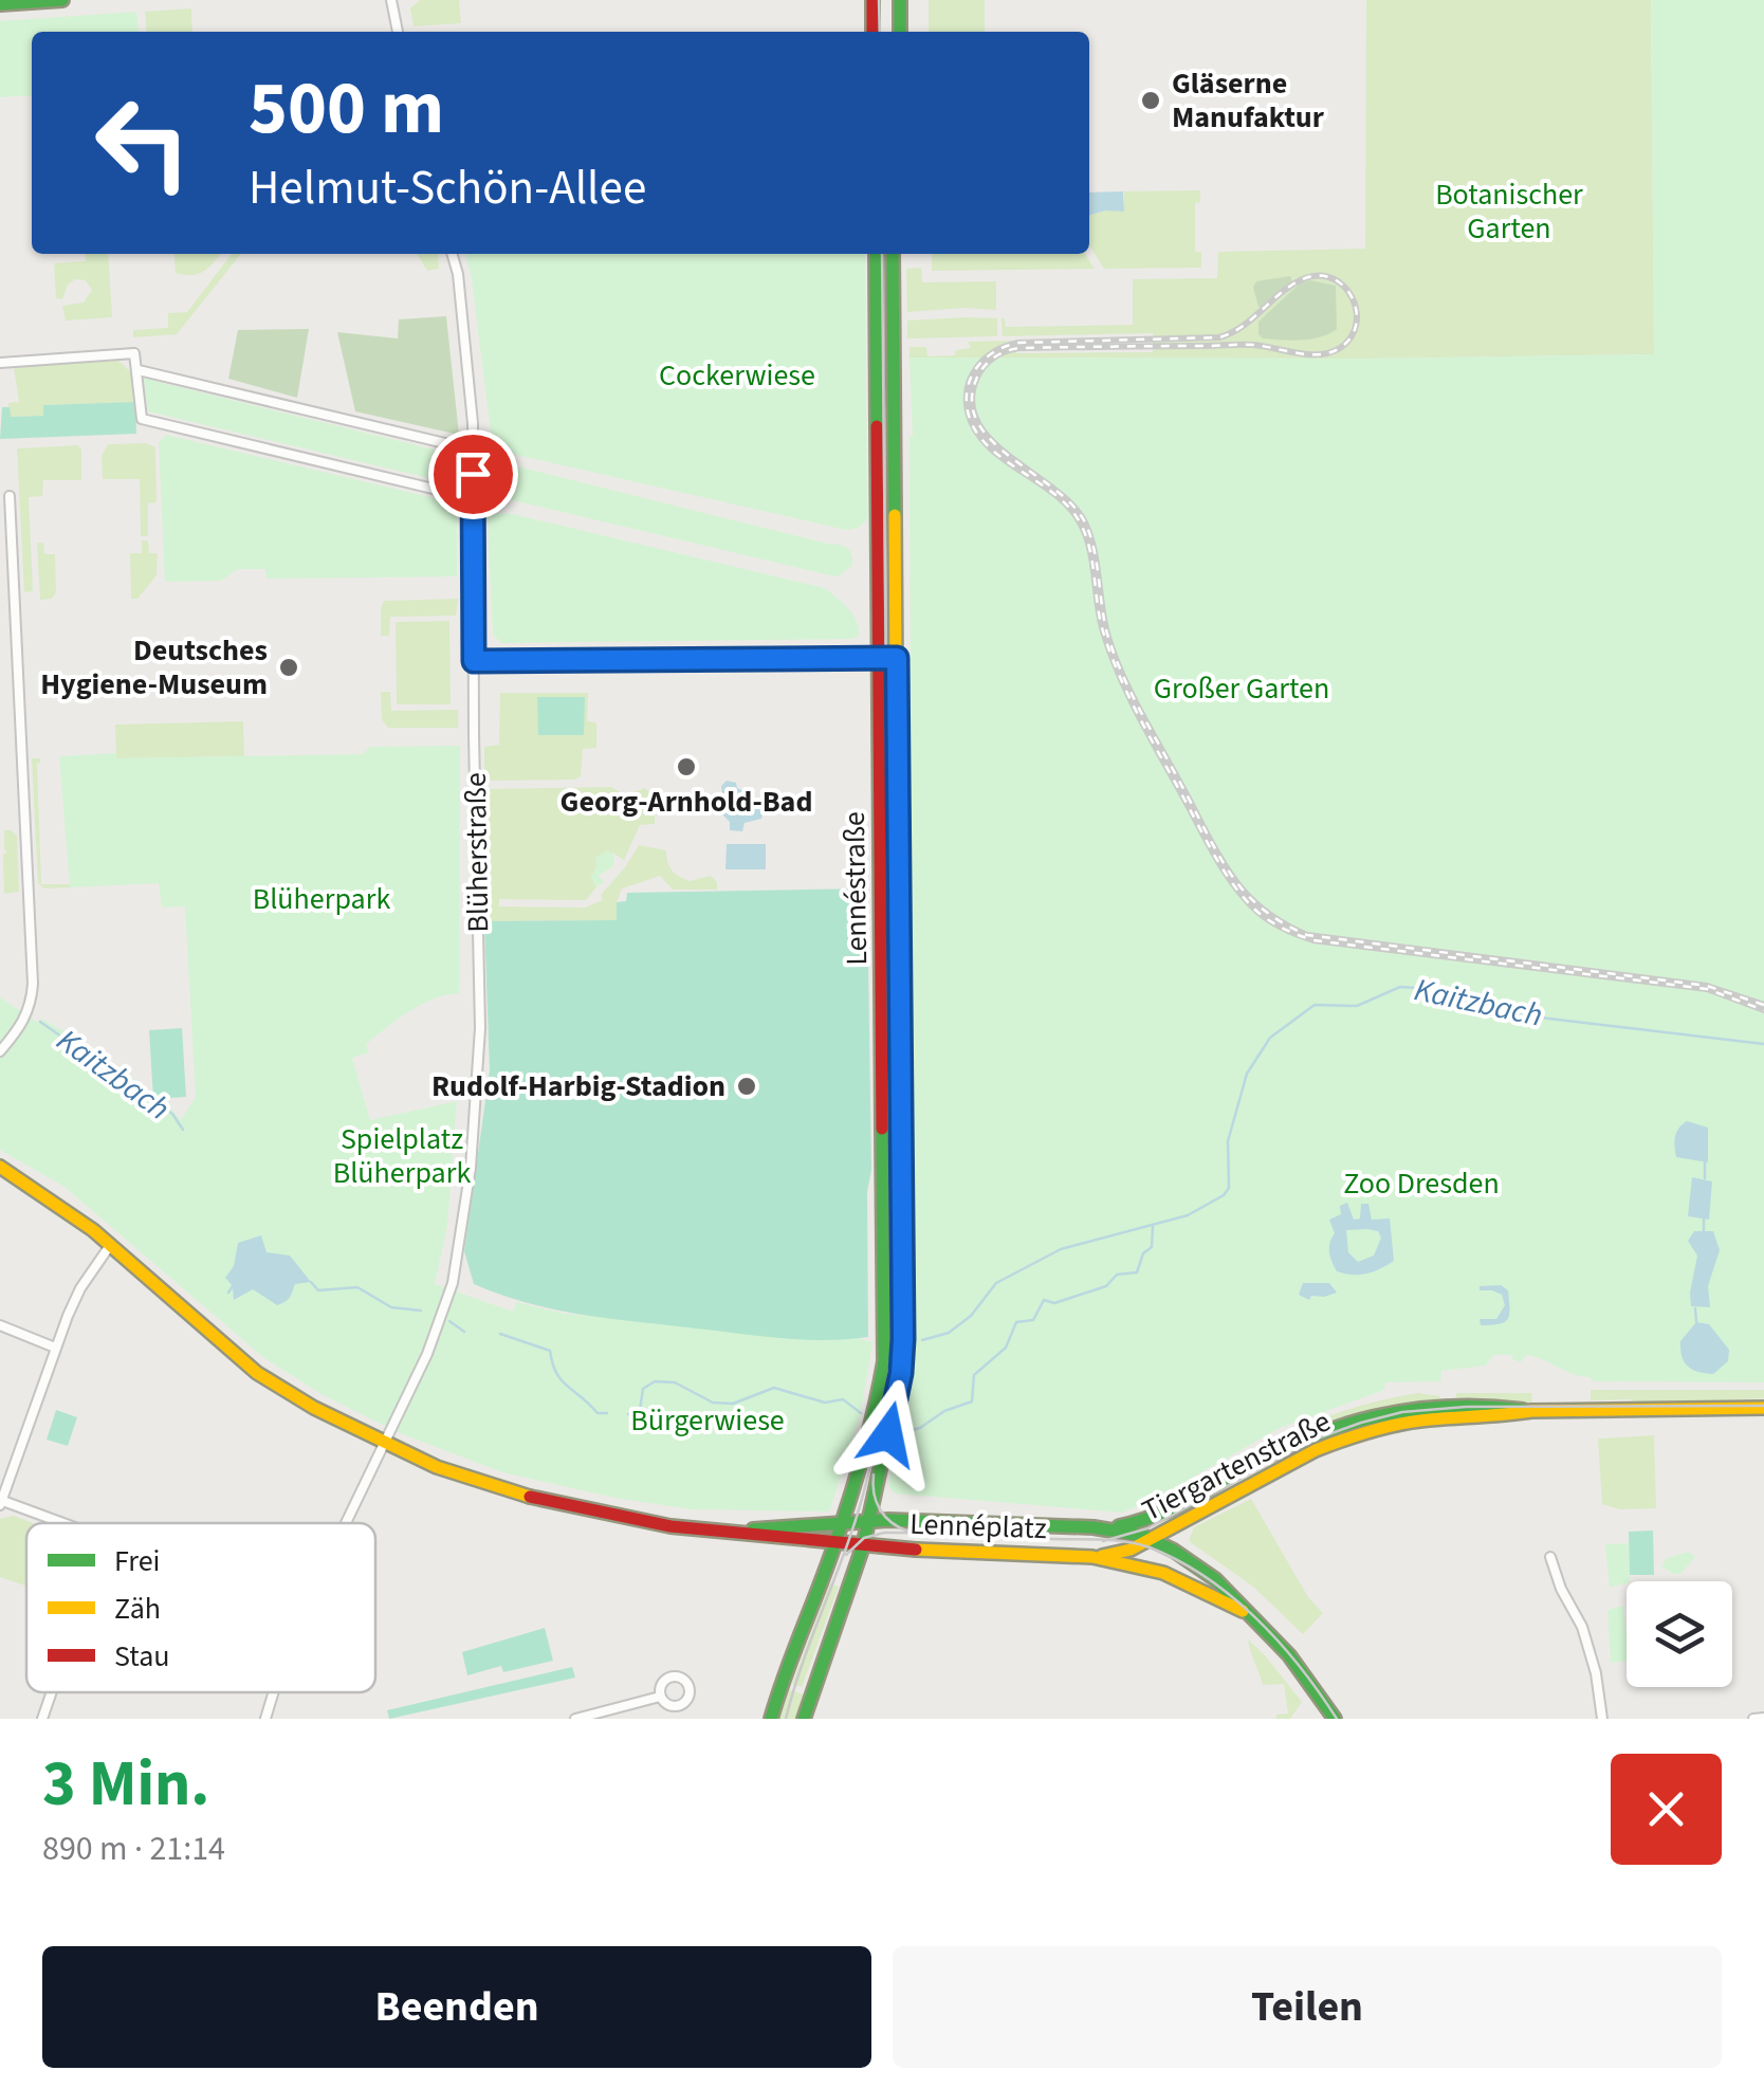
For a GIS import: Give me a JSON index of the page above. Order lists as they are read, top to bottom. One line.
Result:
{"streets":{"main road":["Lennéstraße","Tiergartenstraße","Lennéplatz"],"street":["Blüherstraße"]},"crossings":[["Lennéstraße","Lennéplatz"],["Tiergartenstraße","Lennéplatz"]],"water":["Kaitzbach"],"parks":["Botanischer Garten","Cockerwiese","Großer Garten","Blüherpark","Spielplatz Blüherpark","Zoo Dresden","Bürgerwiese"],"places":["Gläserne Manufaktur","Deutsches Hygiene-Museum","Georg-Arnhold-Bad","Rudolf-Harbig-Stadion"],"legend":["Frei","Zäh","Stau"],"page":{"turn":["500 m","Helmut-Schön-Allee"],"heading":["3 Min.","890 m · 21:14"],"buttons":["Beenden","Teilen"]}}
